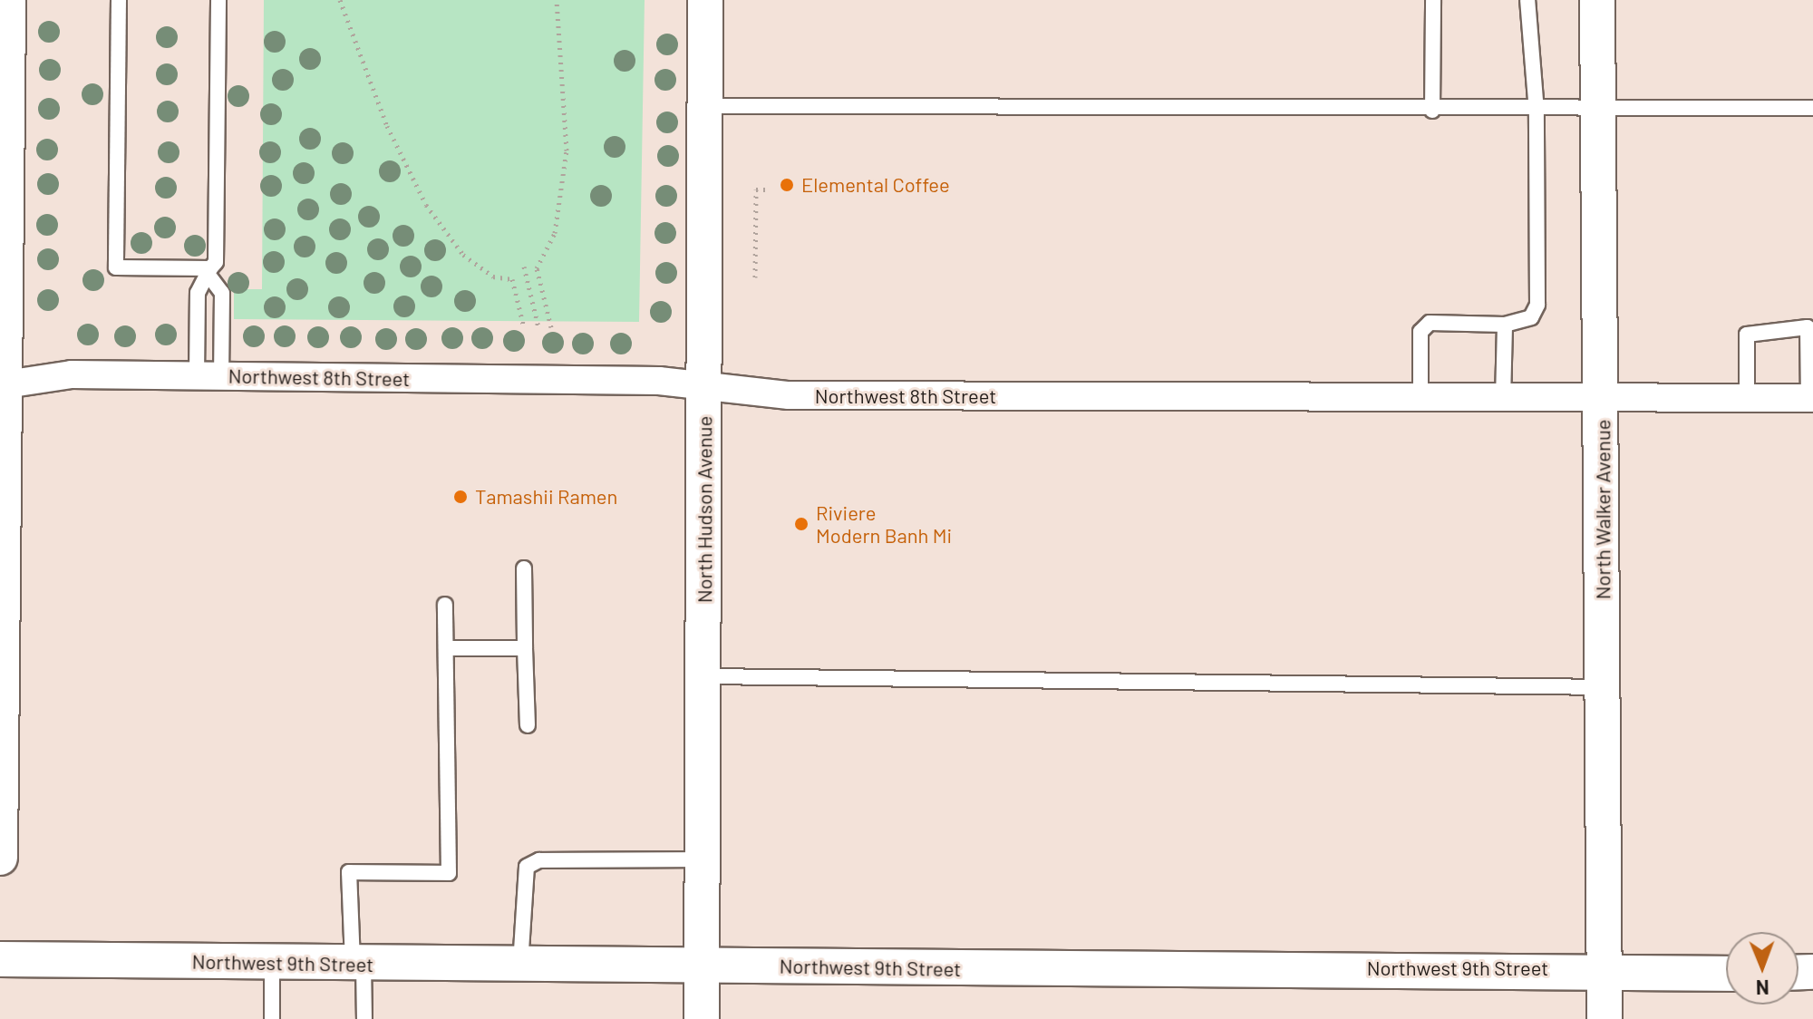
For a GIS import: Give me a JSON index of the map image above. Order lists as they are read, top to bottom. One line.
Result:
{"streets":{"street":["Northwest 8th Street","North Hudson Avenue","North Walker Avenue","Northwest 9th Street"]},"crossings":[["Northwest 8th Street","North Hudson Avenue"],["Northwest 8th Street","North Walker Avenue"],["North Hudson Avenue","Northwest 9th Street"],["North Walker Avenue","Northwest 9th Street"]],"places":["Elemental Coffee","Tamashii Ramen","Riviere Modern Banh Mi"],"north":"bottom"}
